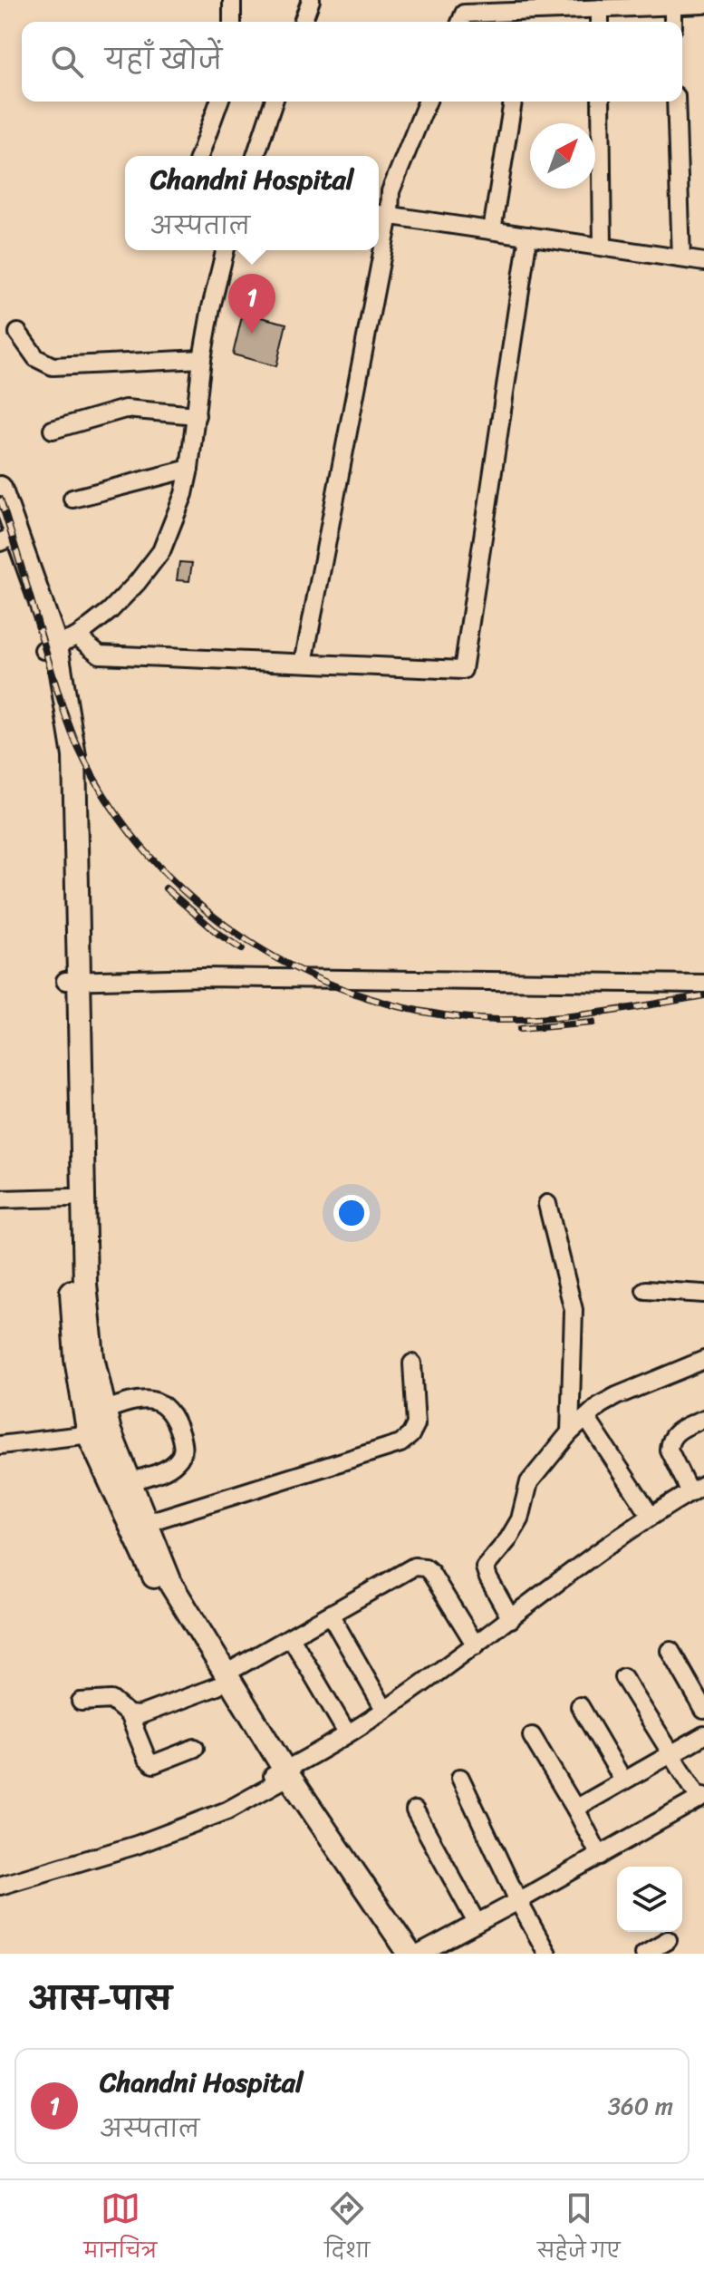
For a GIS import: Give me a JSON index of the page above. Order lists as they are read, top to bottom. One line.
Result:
{"north":"top right","page":{"search":"यहाँ खोजें","popup":["Chandni Hospital","अस्पताल"],"pins":"1","heading":"आस-पास","list":[{"mark":"1","name":"Chandni Hospital","note":"अस्पताल","value":"360 m"}],"nav":["मानचित्र","दिशा","सहेजे गए"]}}
